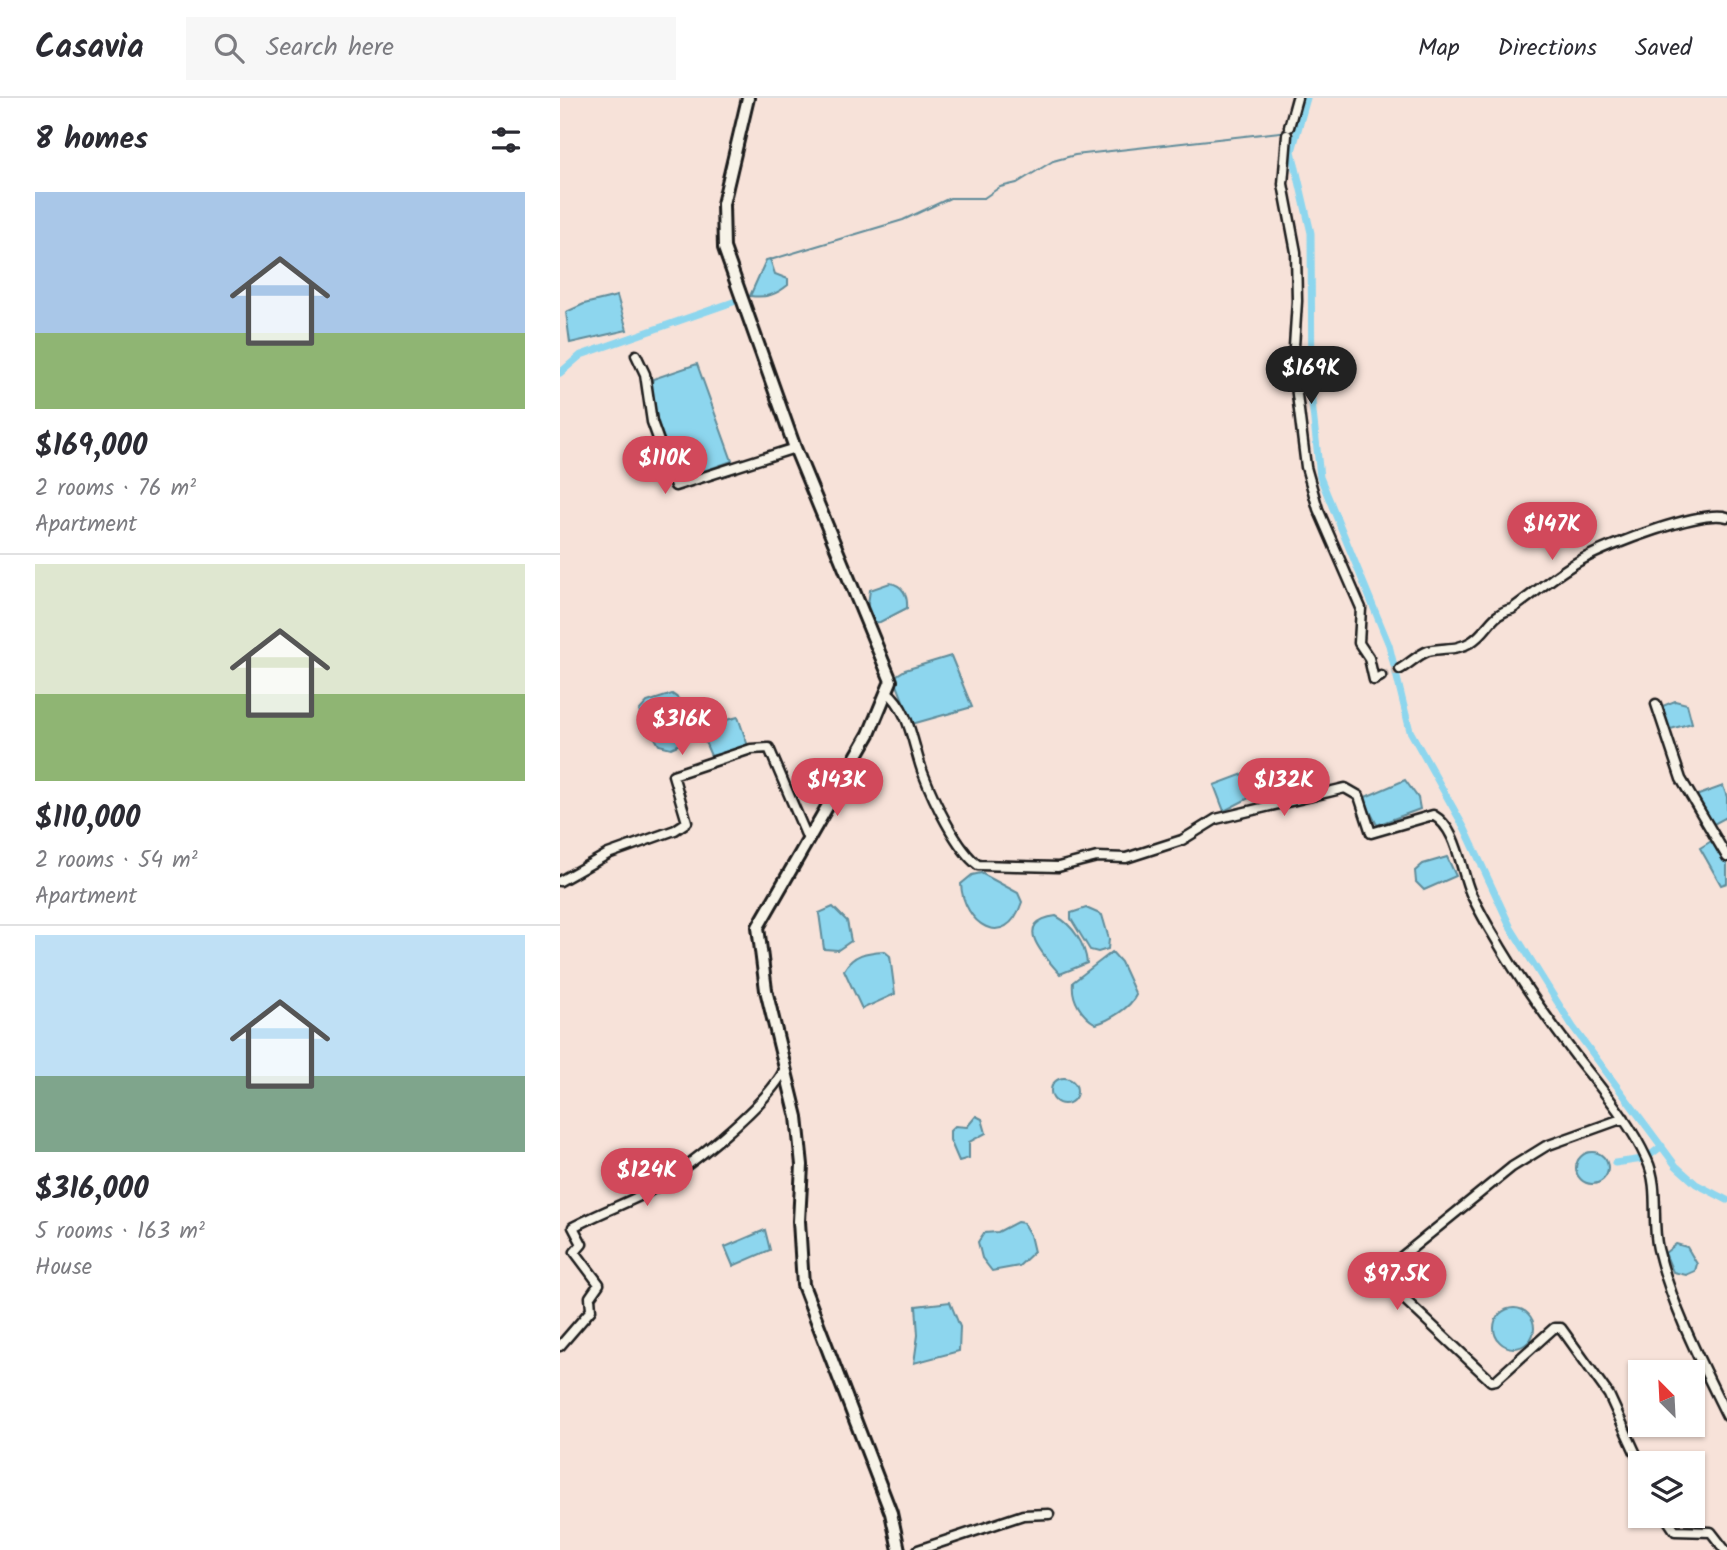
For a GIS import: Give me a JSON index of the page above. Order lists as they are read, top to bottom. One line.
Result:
{"north":"top left","page":{"header":"Casavia","search":"Search here","nav":["Map","Directions","Saved"],"heading":"8 homes","list":[{"name":"$169,000","note":"2 rooms · 76 m² · Apartment"},{"name":"$110,000","note":"2 rooms · 54 m² · Apartment"},{"name":"$316,000","note":"5 rooms · 163 m² · House"}],"price":["$169K","$110K","$147K","$316K","$143K","$132K","$124K","$97.5K"]}}
